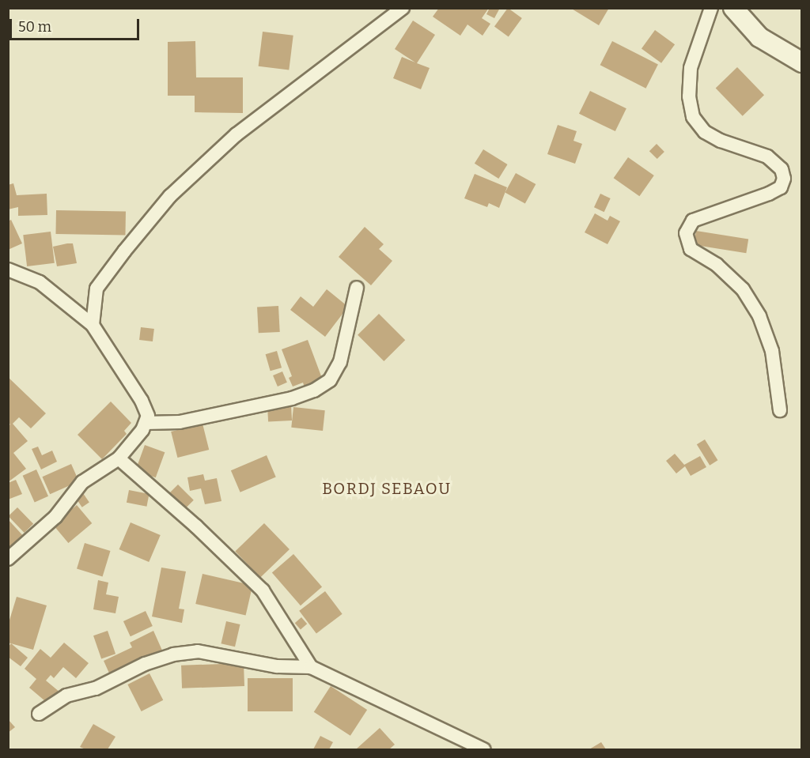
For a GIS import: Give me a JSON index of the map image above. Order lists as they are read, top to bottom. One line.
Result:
{"districts":["BORDJ SEBAOU"],"scale_bar":"50 m"}
